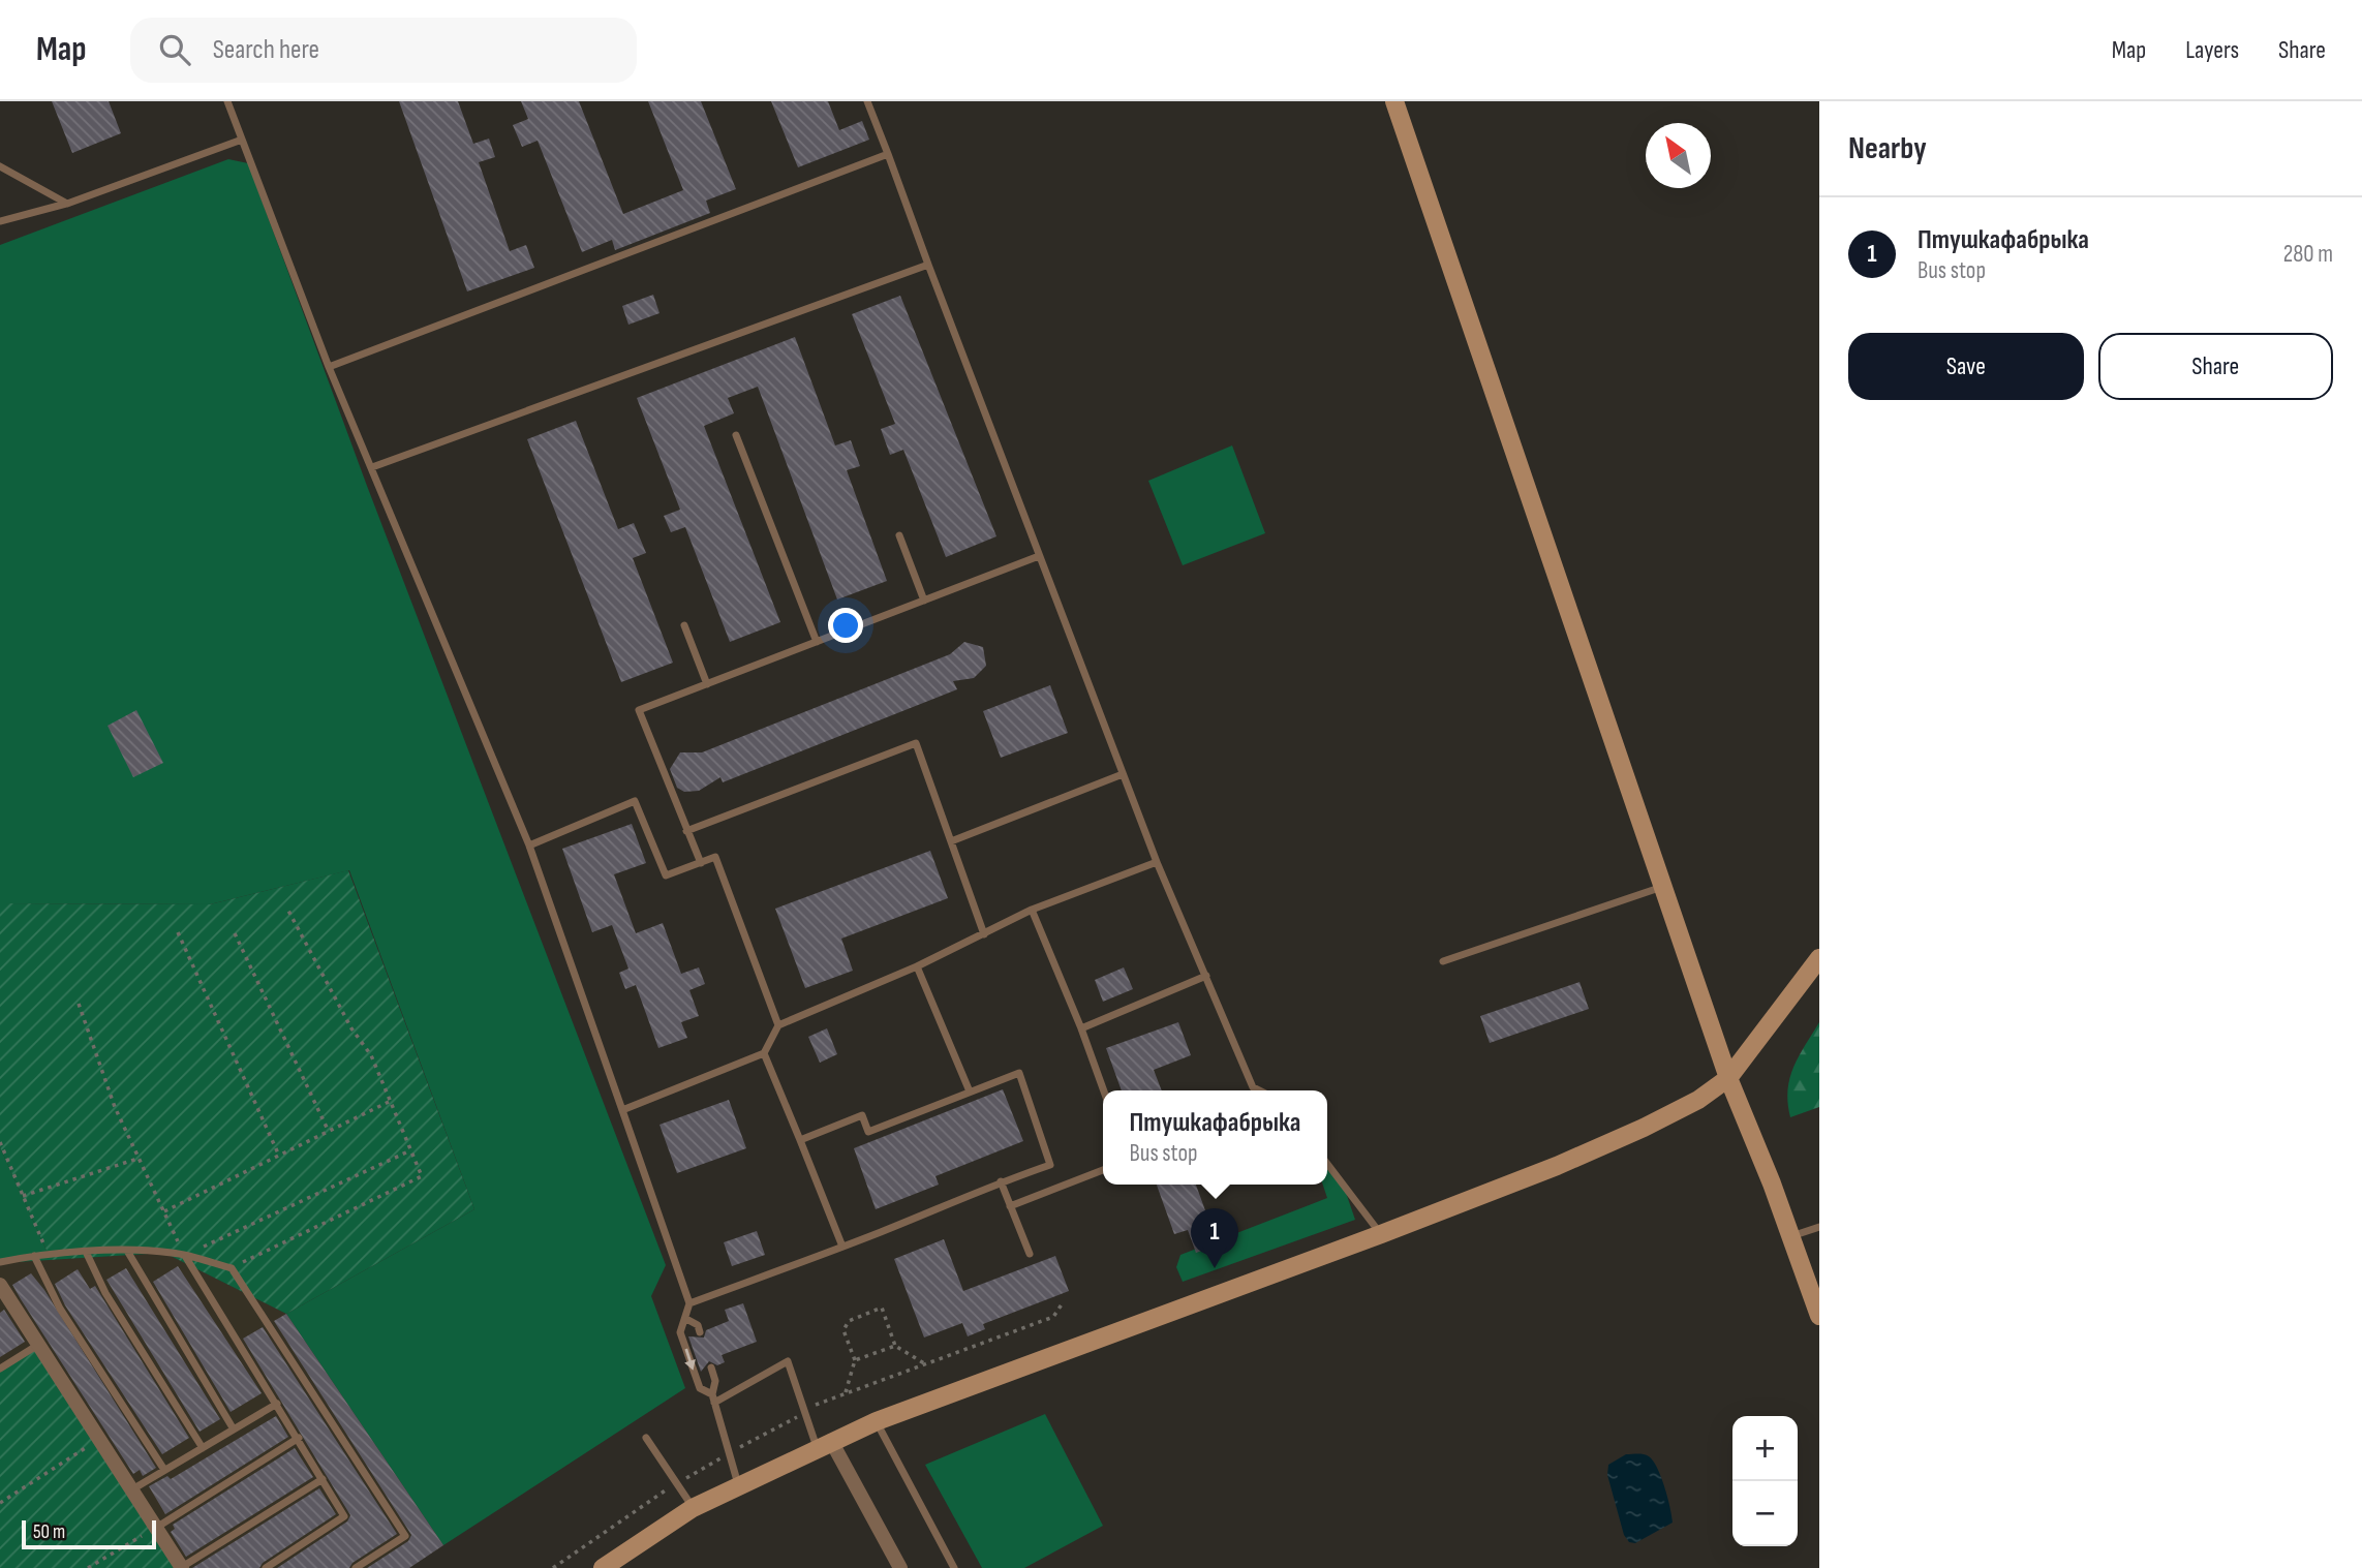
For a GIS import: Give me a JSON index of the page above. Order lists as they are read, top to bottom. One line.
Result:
{"scale_bar":"50 m","north":"top left","page":{"header":"Map","search":"Search here","nav":["Map","Layers","Share"],"heading":"Nearby","list":[{"mark":"1","name":"Птушкафабрыка","note":"Bus stop","value":"280 m"}],"buttons":["Save","Share"],"popup":["Птушкафабрыка","Bus stop"],"pins":"1","map_buttons":["+","−"],"scale":"50 m"}}
